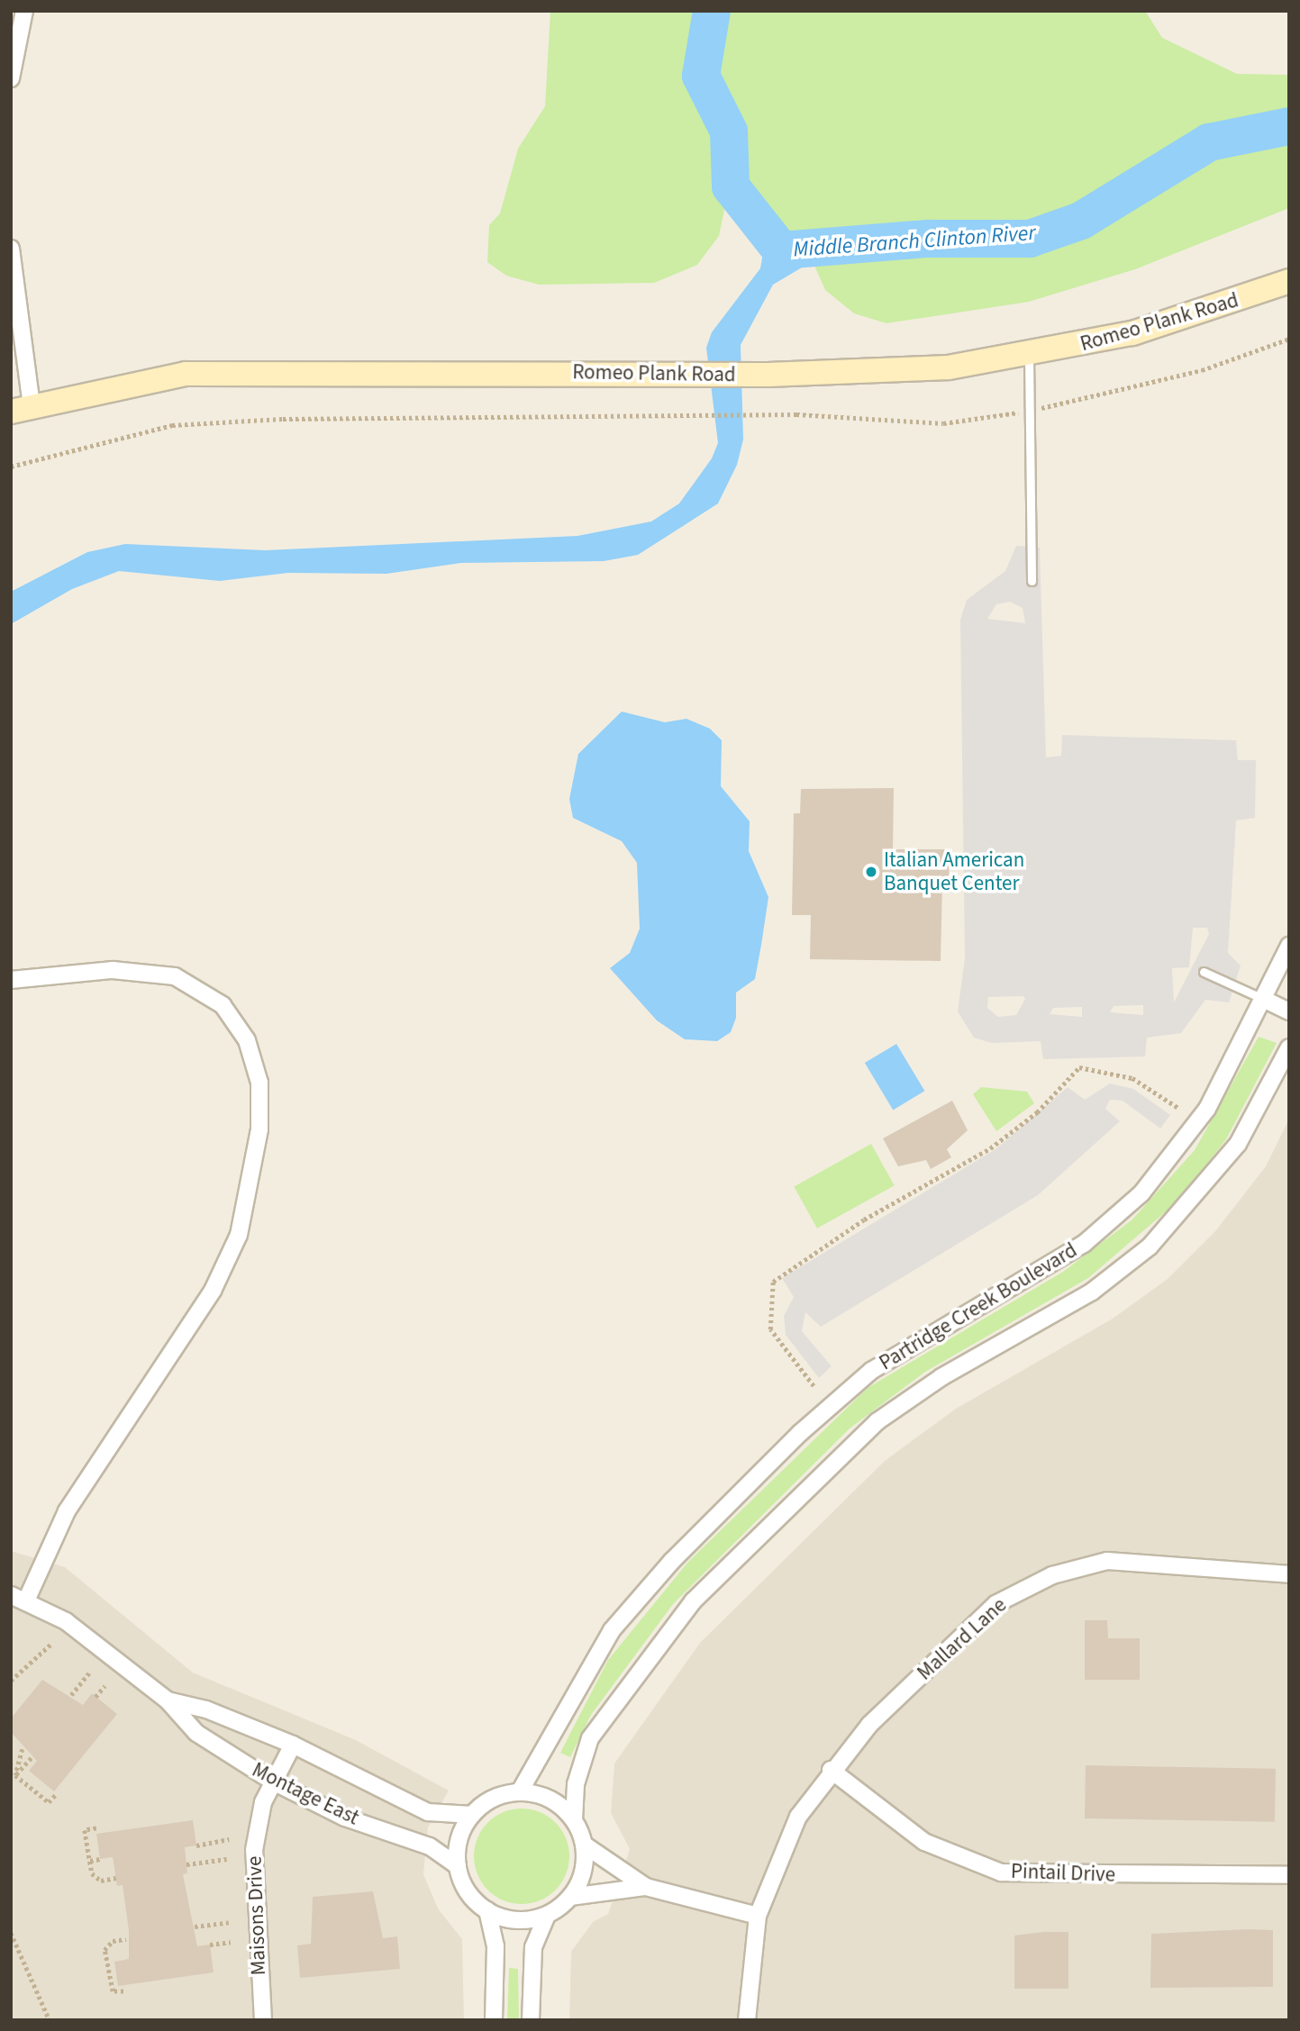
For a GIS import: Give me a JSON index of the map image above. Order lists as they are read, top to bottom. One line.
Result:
{"streets":{"main road":["Romeo Plank Road"],"street":["Partridge Creek Boulevard","Mallard Lane","Montage East","Pintail Drive","Maisons Drive"]},"crossings":[["Partridge Creek Boulevard","Montage East"],["Mallard Lane","Pintail Drive"],["Montage East","Maisons Drive"]],"water":["Middle Branch Clinton River"],"places":["Italian American Banquet Center"]}
